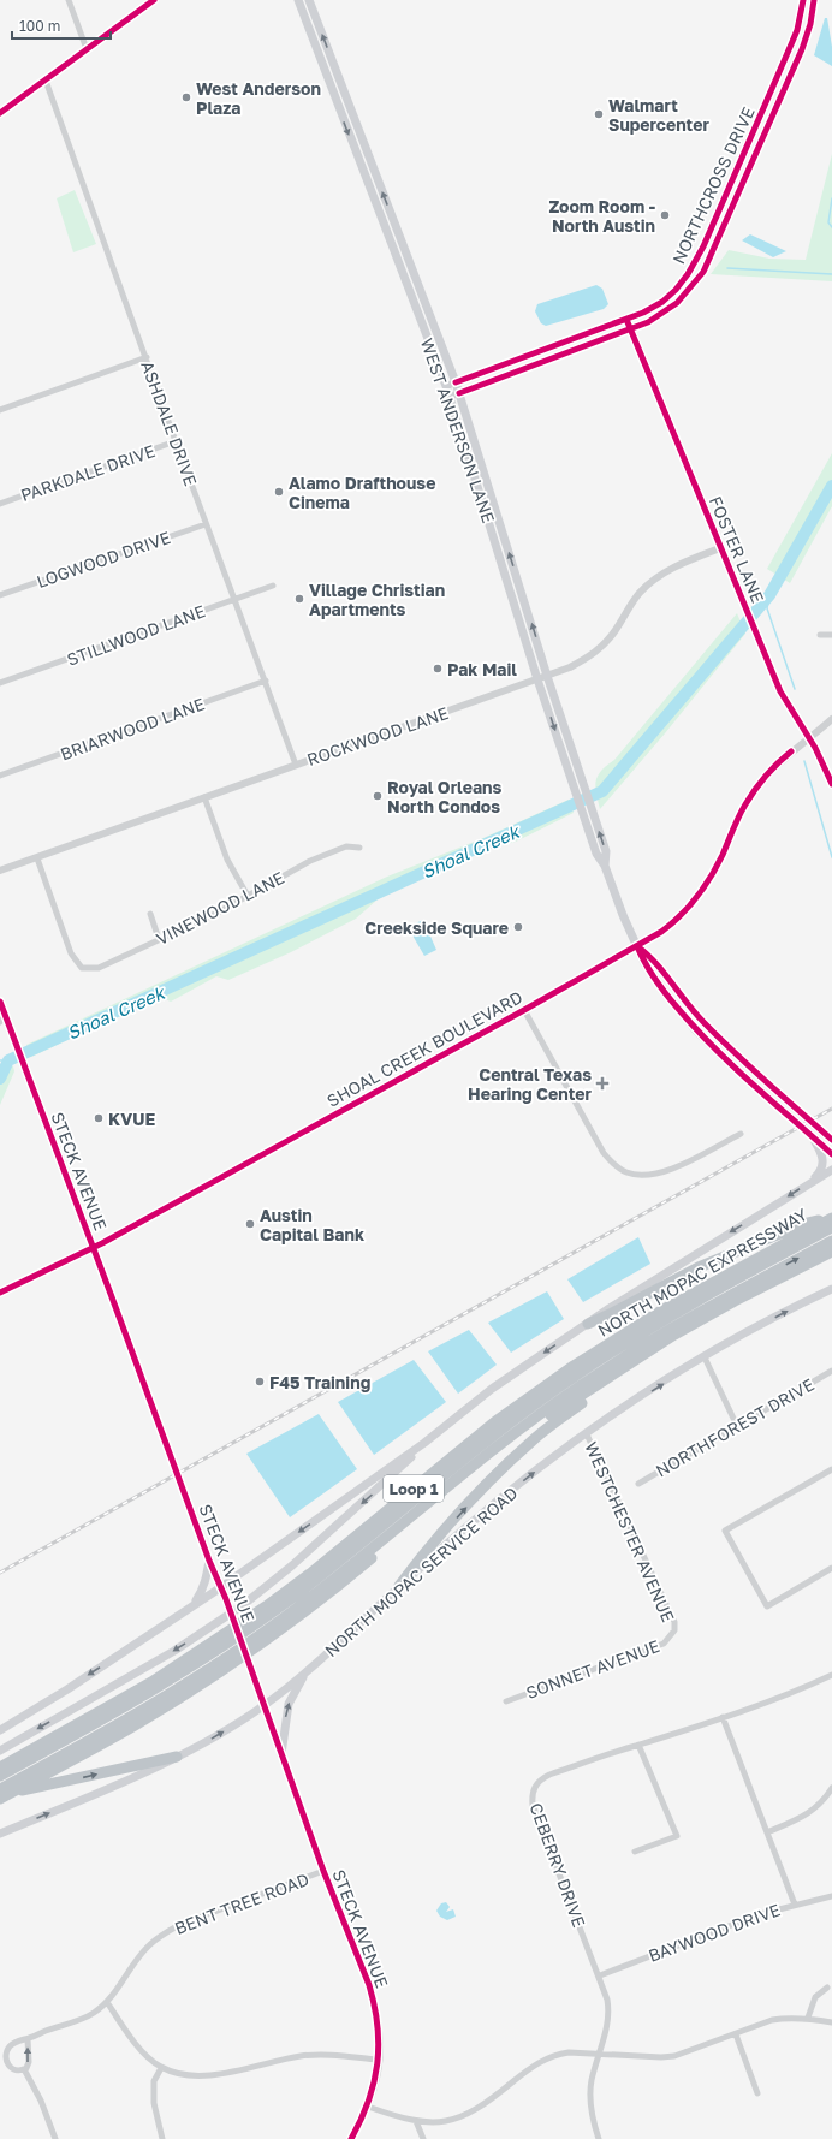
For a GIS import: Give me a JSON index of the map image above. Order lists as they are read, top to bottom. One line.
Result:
{"streets":{"highway":["NORTH MOPAC EXPRESSWAY","Loop 1"],"main road":["WEST ANDERSON LANE","NORTH MOPAC SERVICE ROAD"],"street":["NORTHCROSS DRIVE","ASHDALE DRIVE","PARKDALE DRIVE","FOSTER LANE","LOGWOOD DRIVE","STILLWOOD LANE","BRIARWOOD LANE","ROCKWOOD LANE","VINEWOOD LANE","SHOAL CREEK BOULEVARD","STECK AVENUE","NORTHFOREST DRIVE","WESTCHESTER AVENUE","SONNET AVENUE","CEBERRY DRIVE","BENT TREE ROAD","BAYWOOD DRIVE"]},"crossings":[["NORTHCROSS DRIVE","WEST ANDERSON LANE"],["NORTHCROSS DRIVE","FOSTER LANE"],["ASHDALE DRIVE","PARKDALE DRIVE"],["ASHDALE DRIVE","LOGWOOD DRIVE"],["ASHDALE DRIVE","STILLWOOD LANE"],["ASHDALE DRIVE","BRIARWOOD LANE"],["ASHDALE DRIVE","ROCKWOOD LANE"],["WEST ANDERSON LANE","ROCKWOOD LANE"],["WEST ANDERSON LANE","SHOAL CREEK BOULEVARD"],["FOSTER LANE","ROCKWOOD LANE"],["FOSTER LANE","SHOAL CREEK BOULEVARD"],["ROCKWOOD LANE","VINEWOOD LANE"],["SHOAL CREEK BOULEVARD","STECK AVENUE"],["STECK AVENUE","NORTH MOPAC SERVICE ROAD"],["STECK AVENUE","BENT TREE ROAD"],["WESTCHESTER AVENUE","NORTH MOPAC SERVICE ROAD"],["WESTCHESTER AVENUE","SONNET AVENUE"],["CEBERRY DRIVE","BAYWOOD DRIVE"]],"one_way":["NORTH MOPAC SERVICE ROAD"],"water":["Shoal Creek"],"places":{"other":["West Anderson Plaza","Walmart Supercenter","Zoom Room - North Austin","Alamo Drafthouse Cinema","Village Christian Apartments","Pak Mail","Royal Orleans North Condos","Creekside Square","KVUE","Austin Capital Bank","F45 Training"],"health":["Central Texas Hearing Center"]},"scale_bar":"100 m"}
